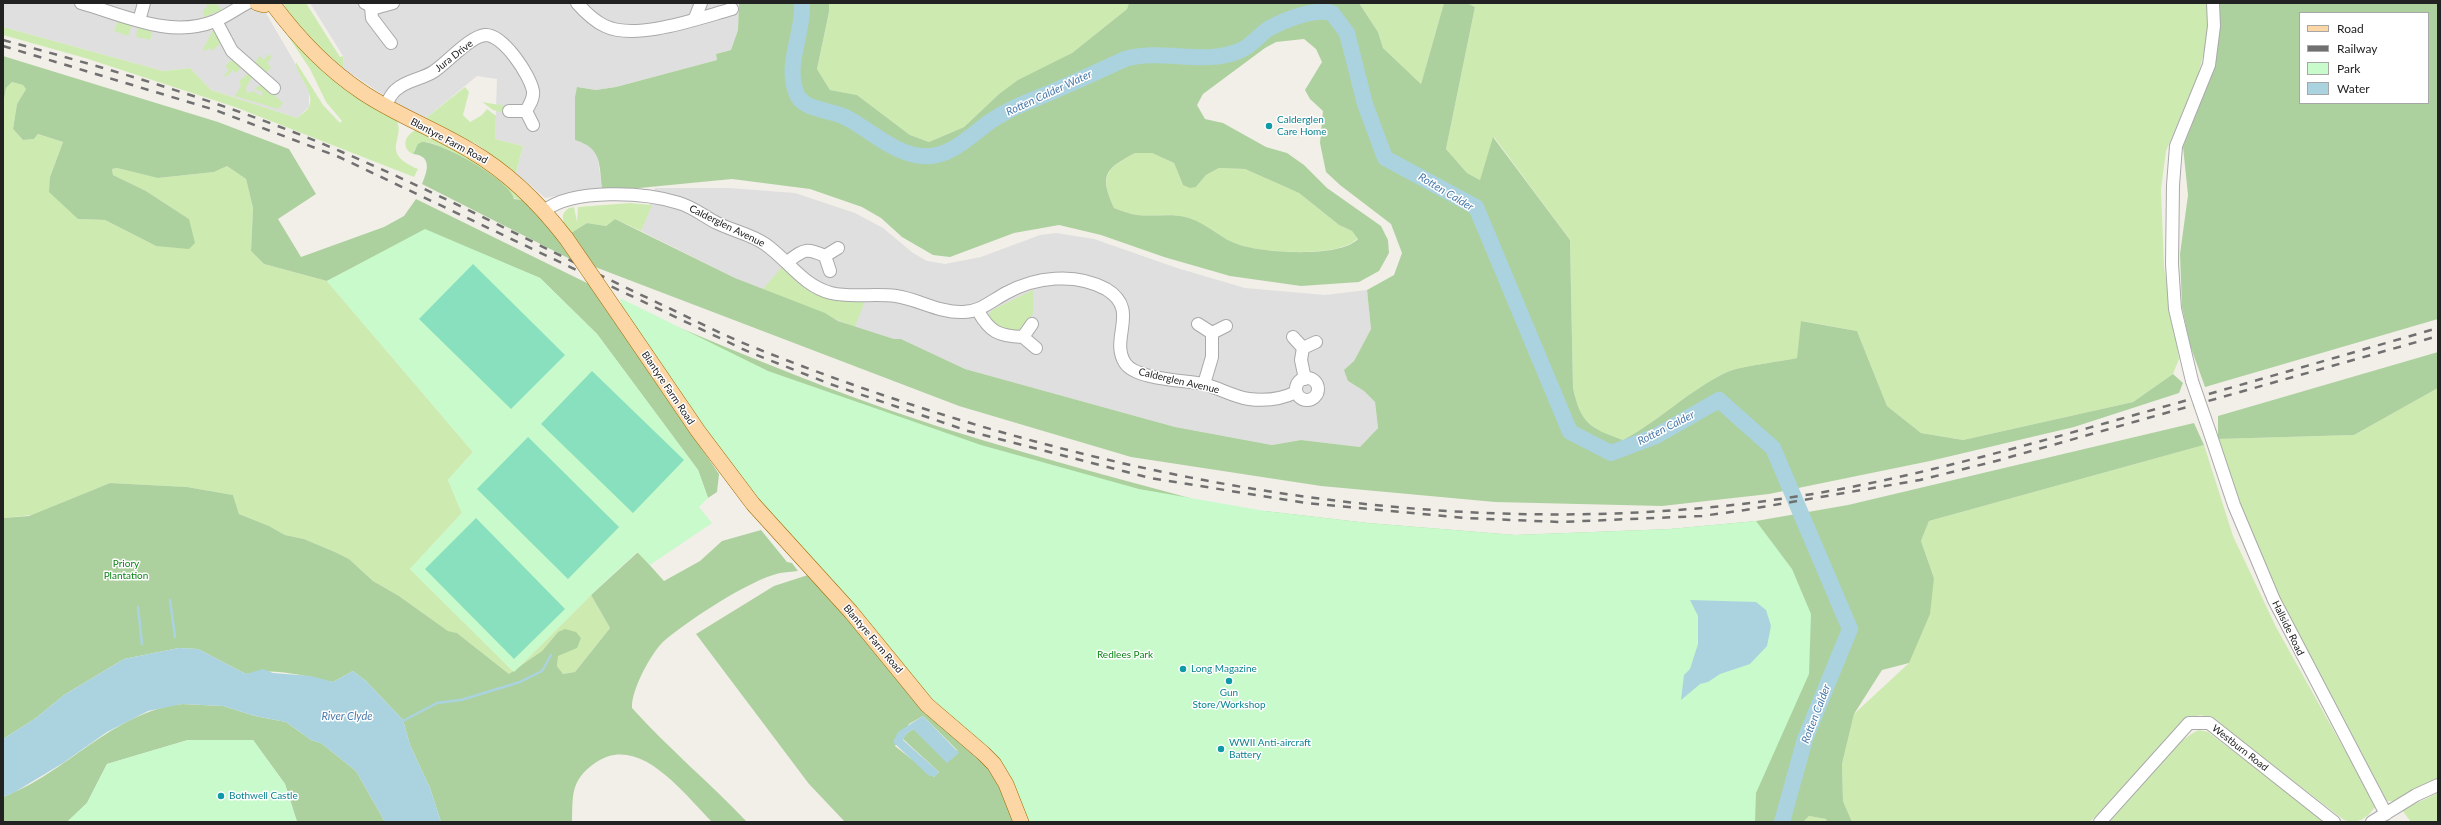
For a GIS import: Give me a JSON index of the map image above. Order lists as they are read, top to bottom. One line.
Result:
{"streets":{"main road":["Blantyre Farm Road"],"street":["Jura Drive","Calderglen Avenue","Hallside Road","Westburn Road"]},"crossings":[["Jura Drive","Blantyre Farm Road"],["Blantyre Farm Road","Calderglen Avenue"]],"water":["Rotten Calder Water","Rotten Calder","River Clyde"],"parks":["Priory Plantation","Redlees Park"],"places":["Calderglen Care Home","Long Magazine","Gun Store/Workshop","WWII Anti-aircraft Battery","Bothwell Castle"],"legend":["Road","Railway","Park","Water"]}
